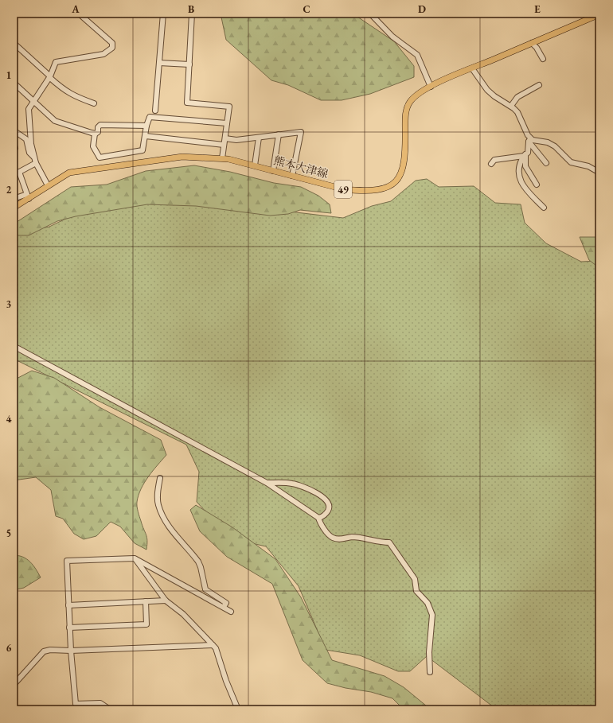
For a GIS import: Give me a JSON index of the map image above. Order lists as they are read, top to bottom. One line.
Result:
{"streets":{"main road":["熊本大津線","49"]},"grid":{"columns":["A","B","C","D","E"],"rows":["1","2","3","4","5","6"]}}
